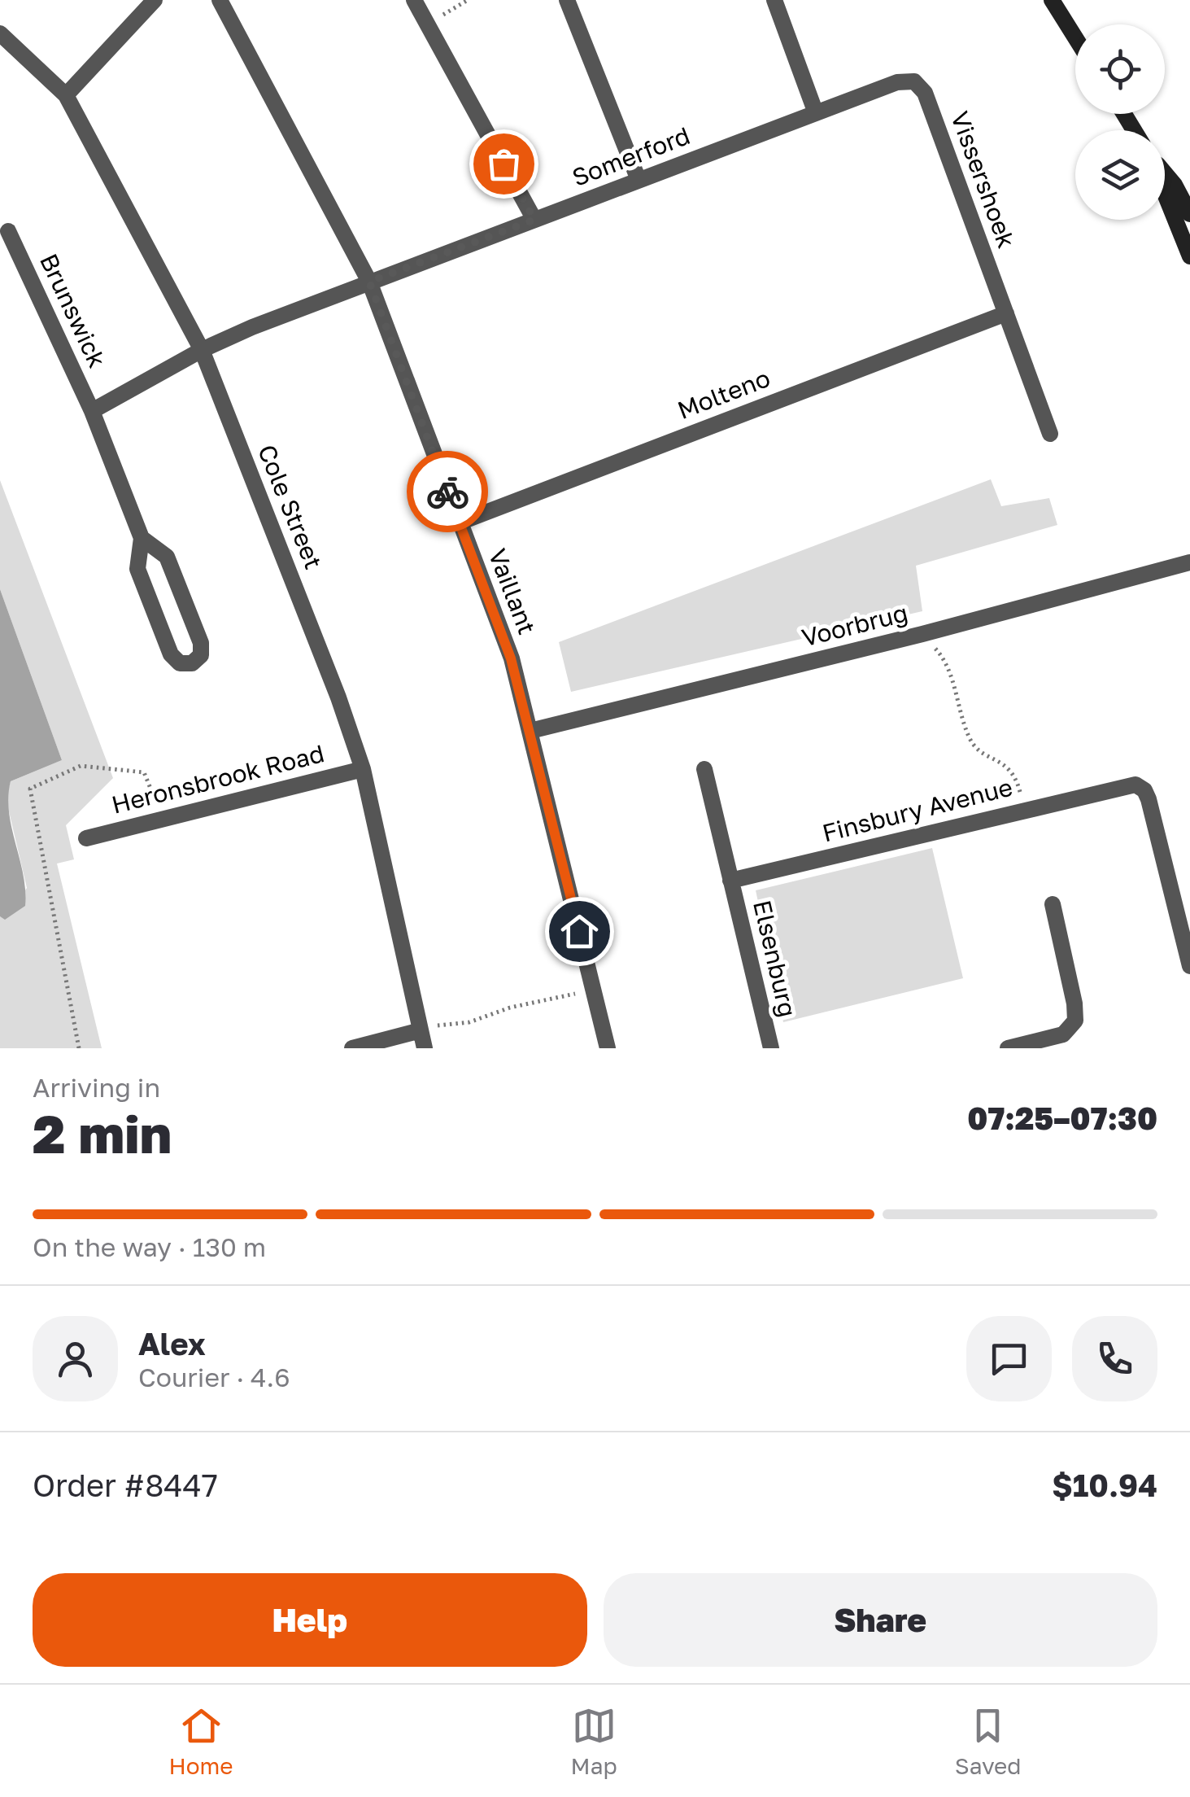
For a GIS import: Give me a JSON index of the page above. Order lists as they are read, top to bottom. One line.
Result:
{"streets":{"street":["Somerford","Vissershoek","Brunswick","Molteno","Cole Street","Vaillant","Voorbrug","Heronsbrook Road","Finsbury Avenue","Elsenburg"]},"crossings":[["Somerford","Vissershoek"],["Somerford","Brunswick"],["Somerford","Cole Street"],["Somerford","Vaillant"],["Vissershoek","Molteno"],["Brunswick","Cole Street"],["Molteno","Vaillant"],["Cole Street","Heronsbrook Road"],["Vaillant","Voorbrug"],["Finsbury Avenue","Elsenburg"]],"page":{"heading":["2 min","Arriving in","07:25–07:30"],"panel":["Alex","Courier · 4.6","Order #8447","$10.94"],"bar":"On the way · 130 m","buttons":["Help","Share"],"tabs":["Home","Map","Saved"]}}
